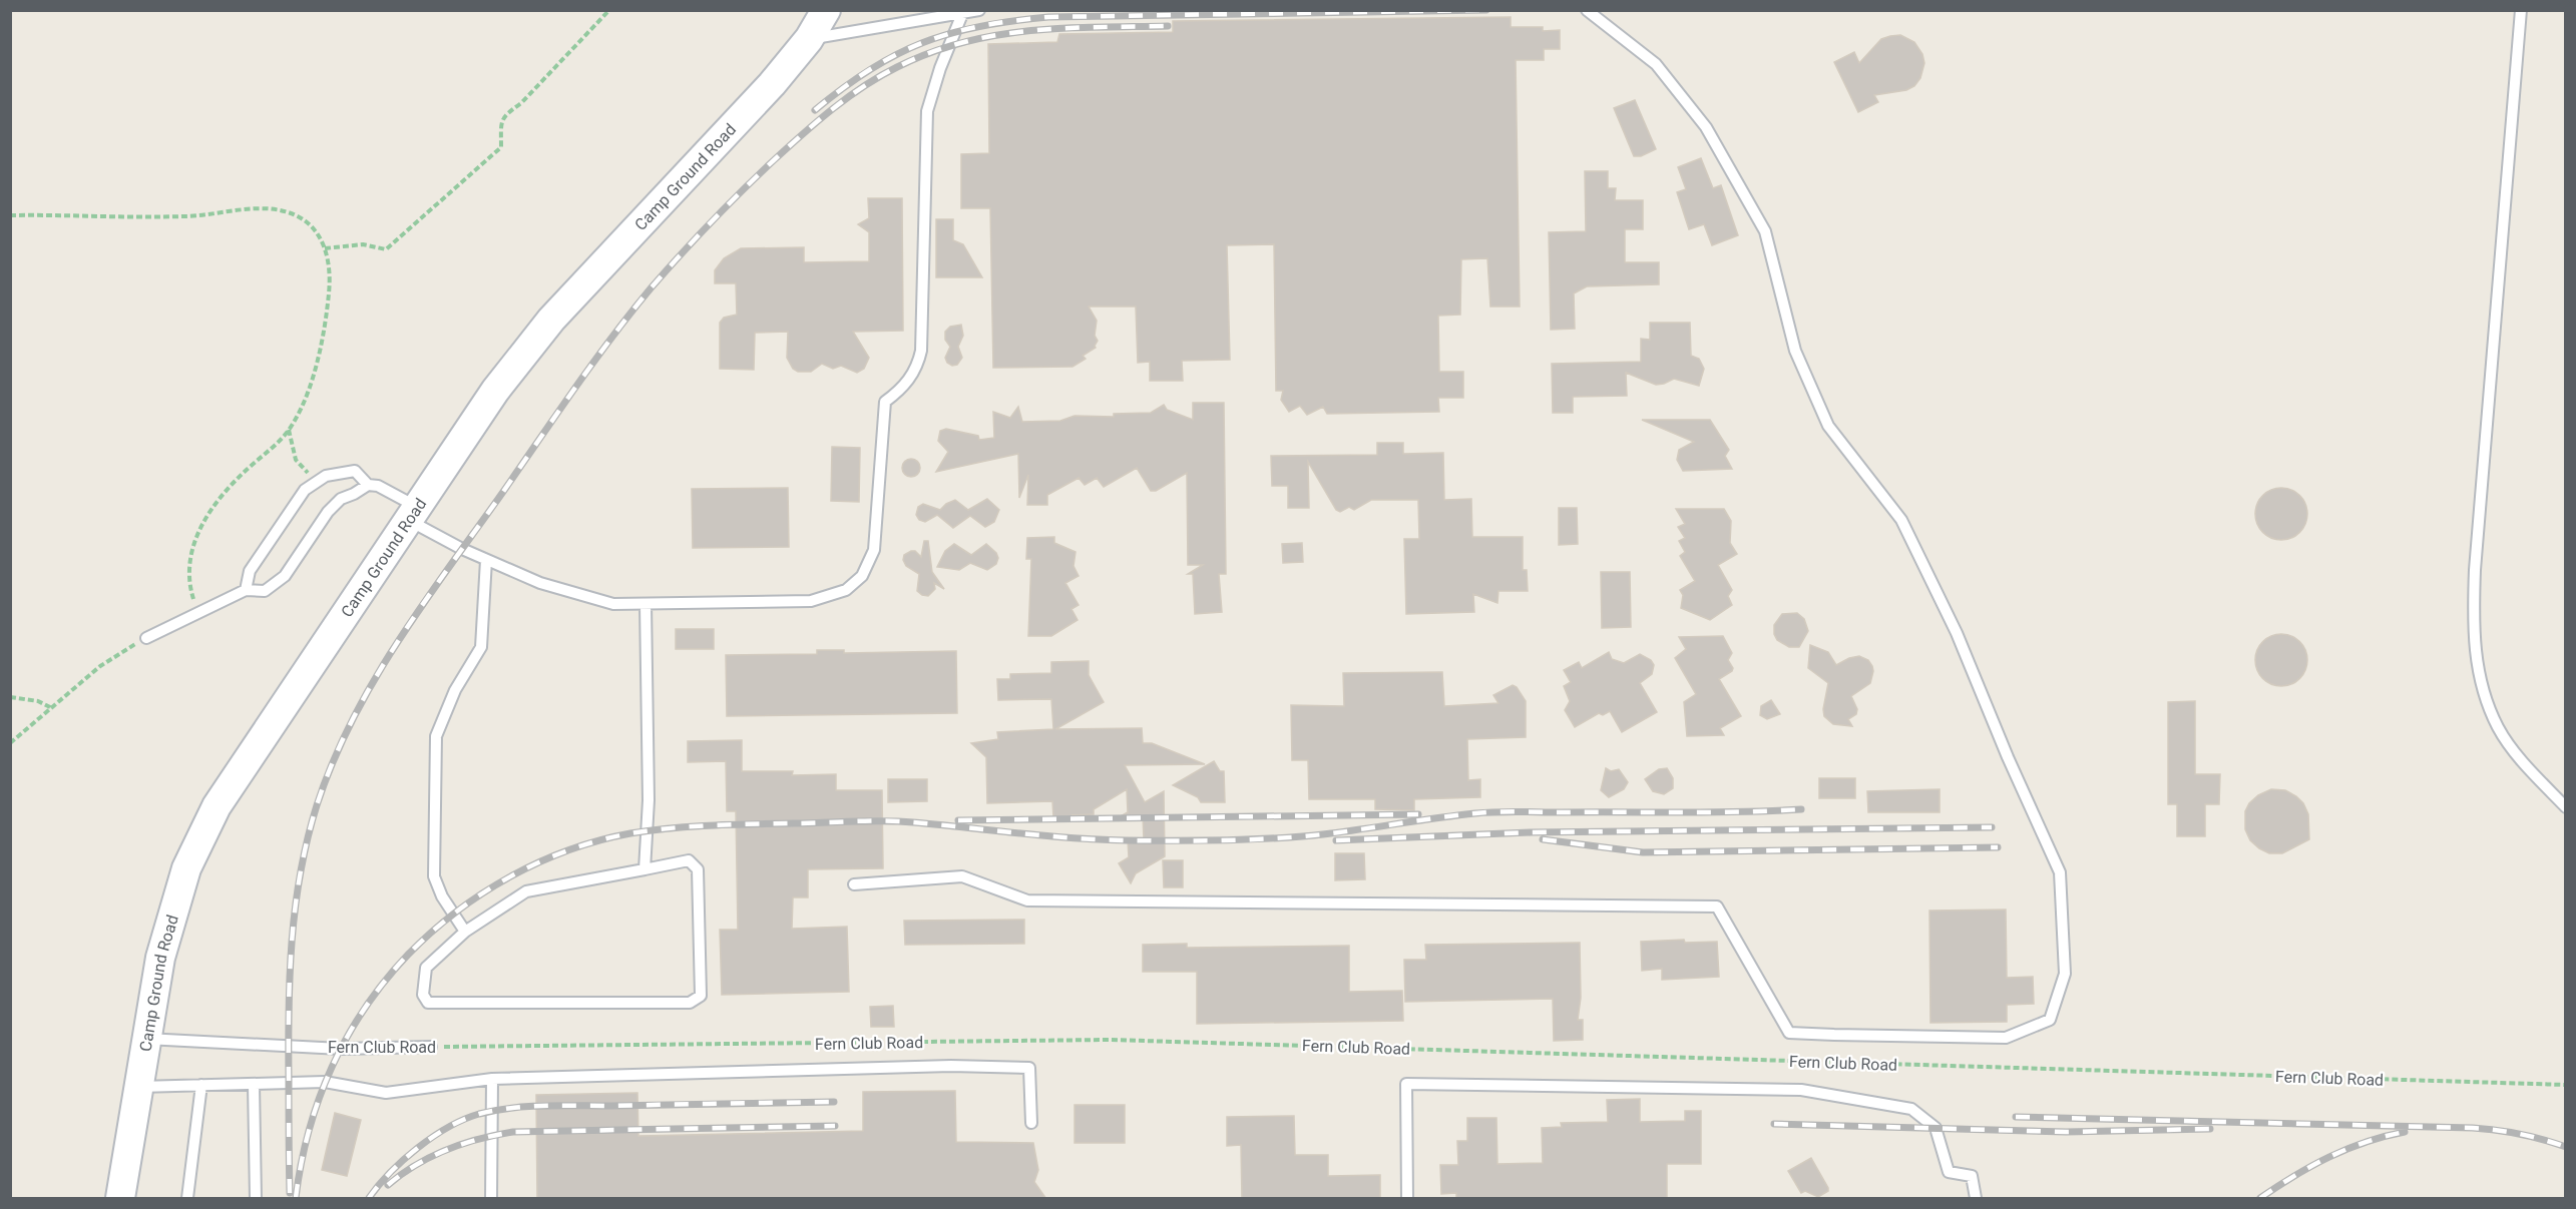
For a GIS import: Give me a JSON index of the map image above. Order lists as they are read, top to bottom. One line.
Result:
{"streets":{"street":["Camp Ground Road"],"lane":["Fern Club Road"]},"crossings":[["Camp Ground Road","Fern Club Road"]]}
